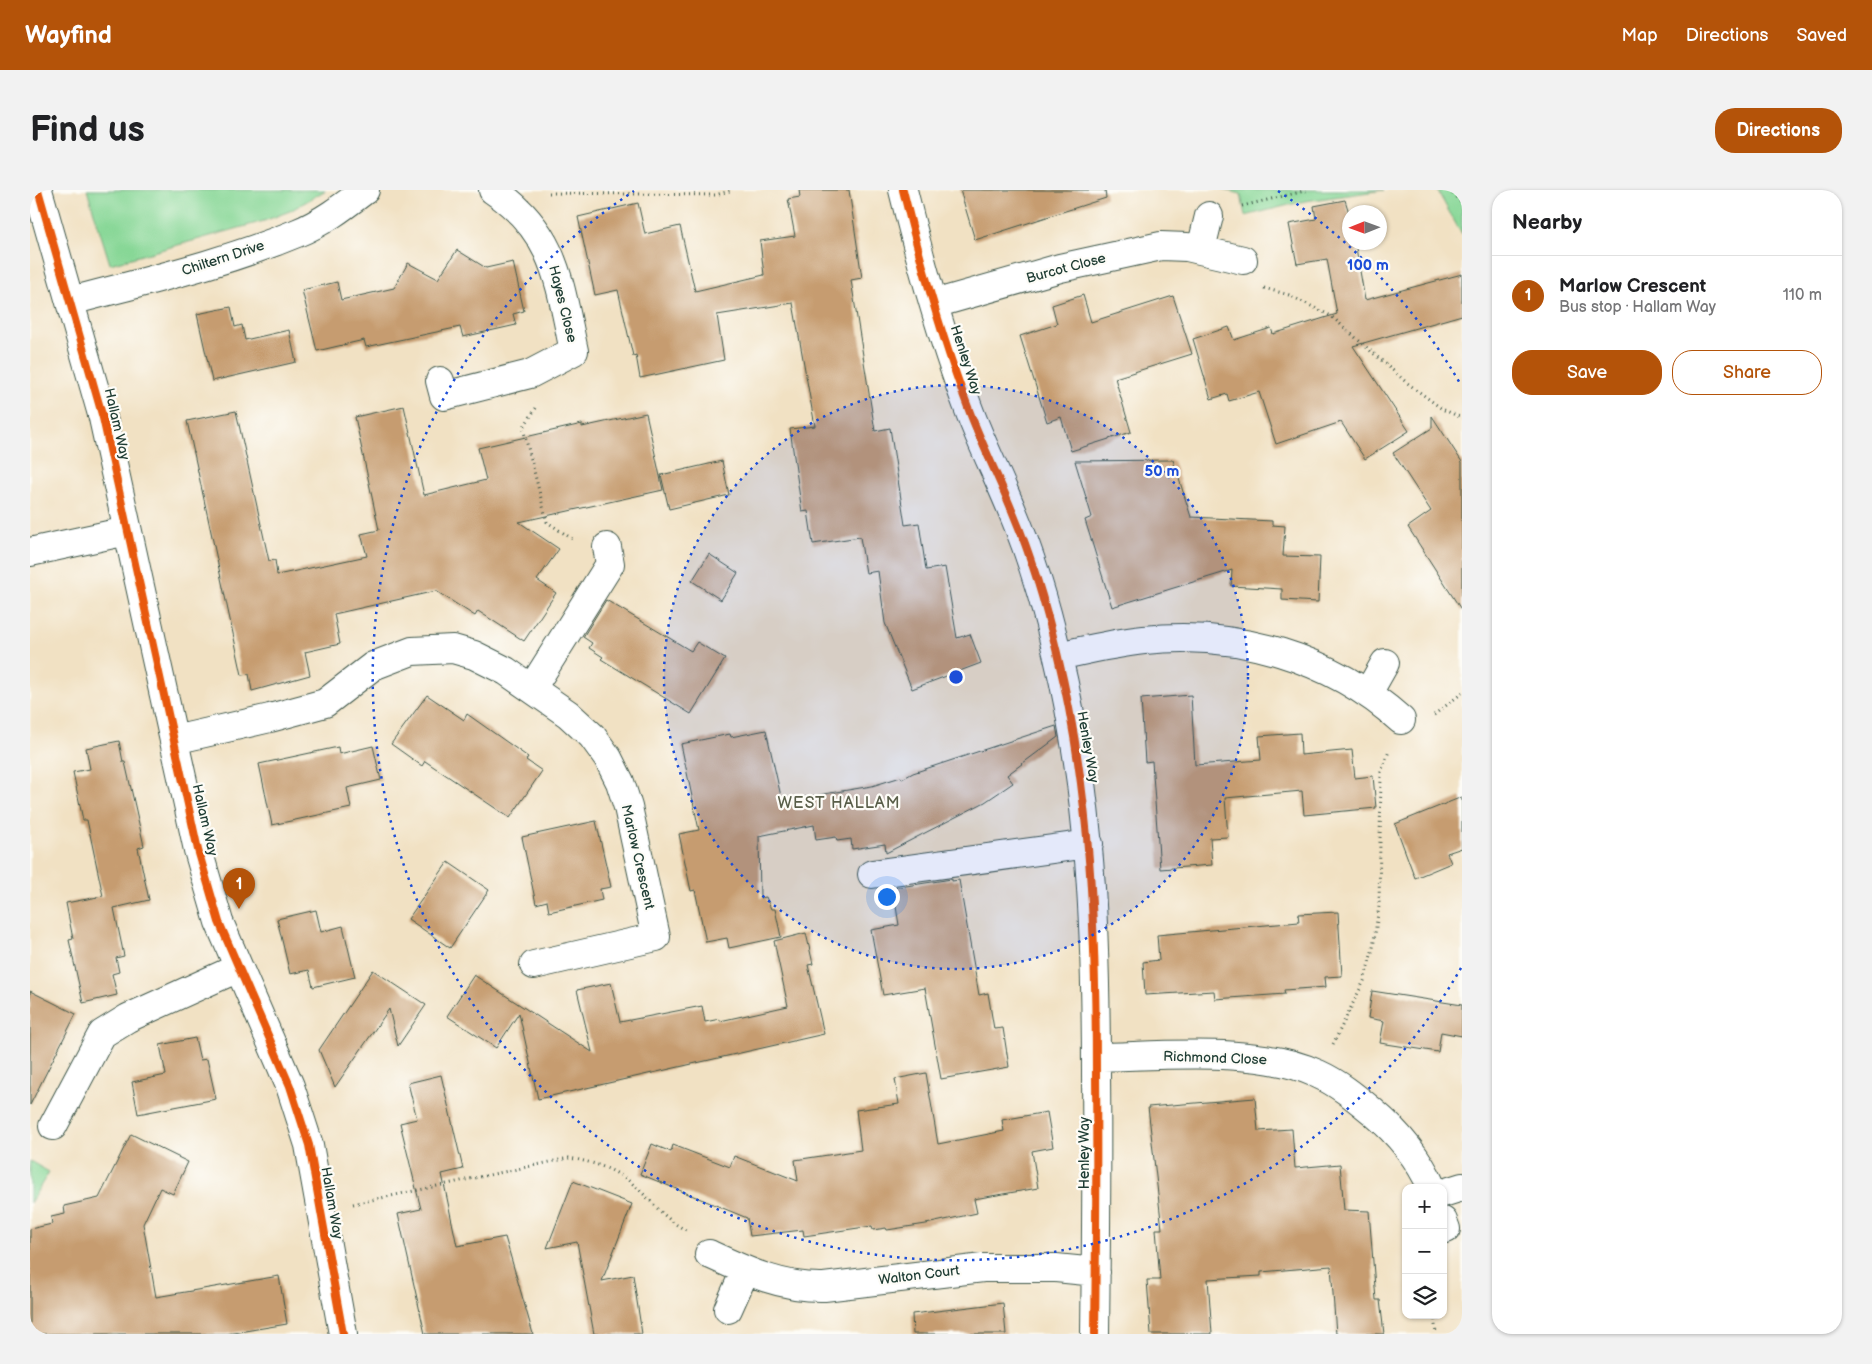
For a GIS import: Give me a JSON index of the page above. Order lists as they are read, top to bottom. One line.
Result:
{"streets":{"street":["Chiltern Drive","Burcot Close","Hayes Close","Henley Way","Hallam Way","Marlow Crescent","Richmond Close","Walton Court"]},"crossings":[["Chiltern Drive","Hallam Way"],["Burcot Close","Henley Way"],["Henley Way","Richmond Close"],["Henley Way","Walton Court"],["Hallam Way","Marlow Crescent"]],"districts":["WEST HALLAM"],"north":"left","page":{"header":"Wayfind","nav":["Map","Directions","Saved"],"buttons":["Directions",["Save","Share"]],"title":"Find us","heading":"Nearby","list":[{"mark":"1","name":"Marlow Crescent","note":"Bus stop · Hallam Way","value":"110 m"}],"pins":"1","map_buttons":["+","−"]},"rings":["100 m","50 m"]}
